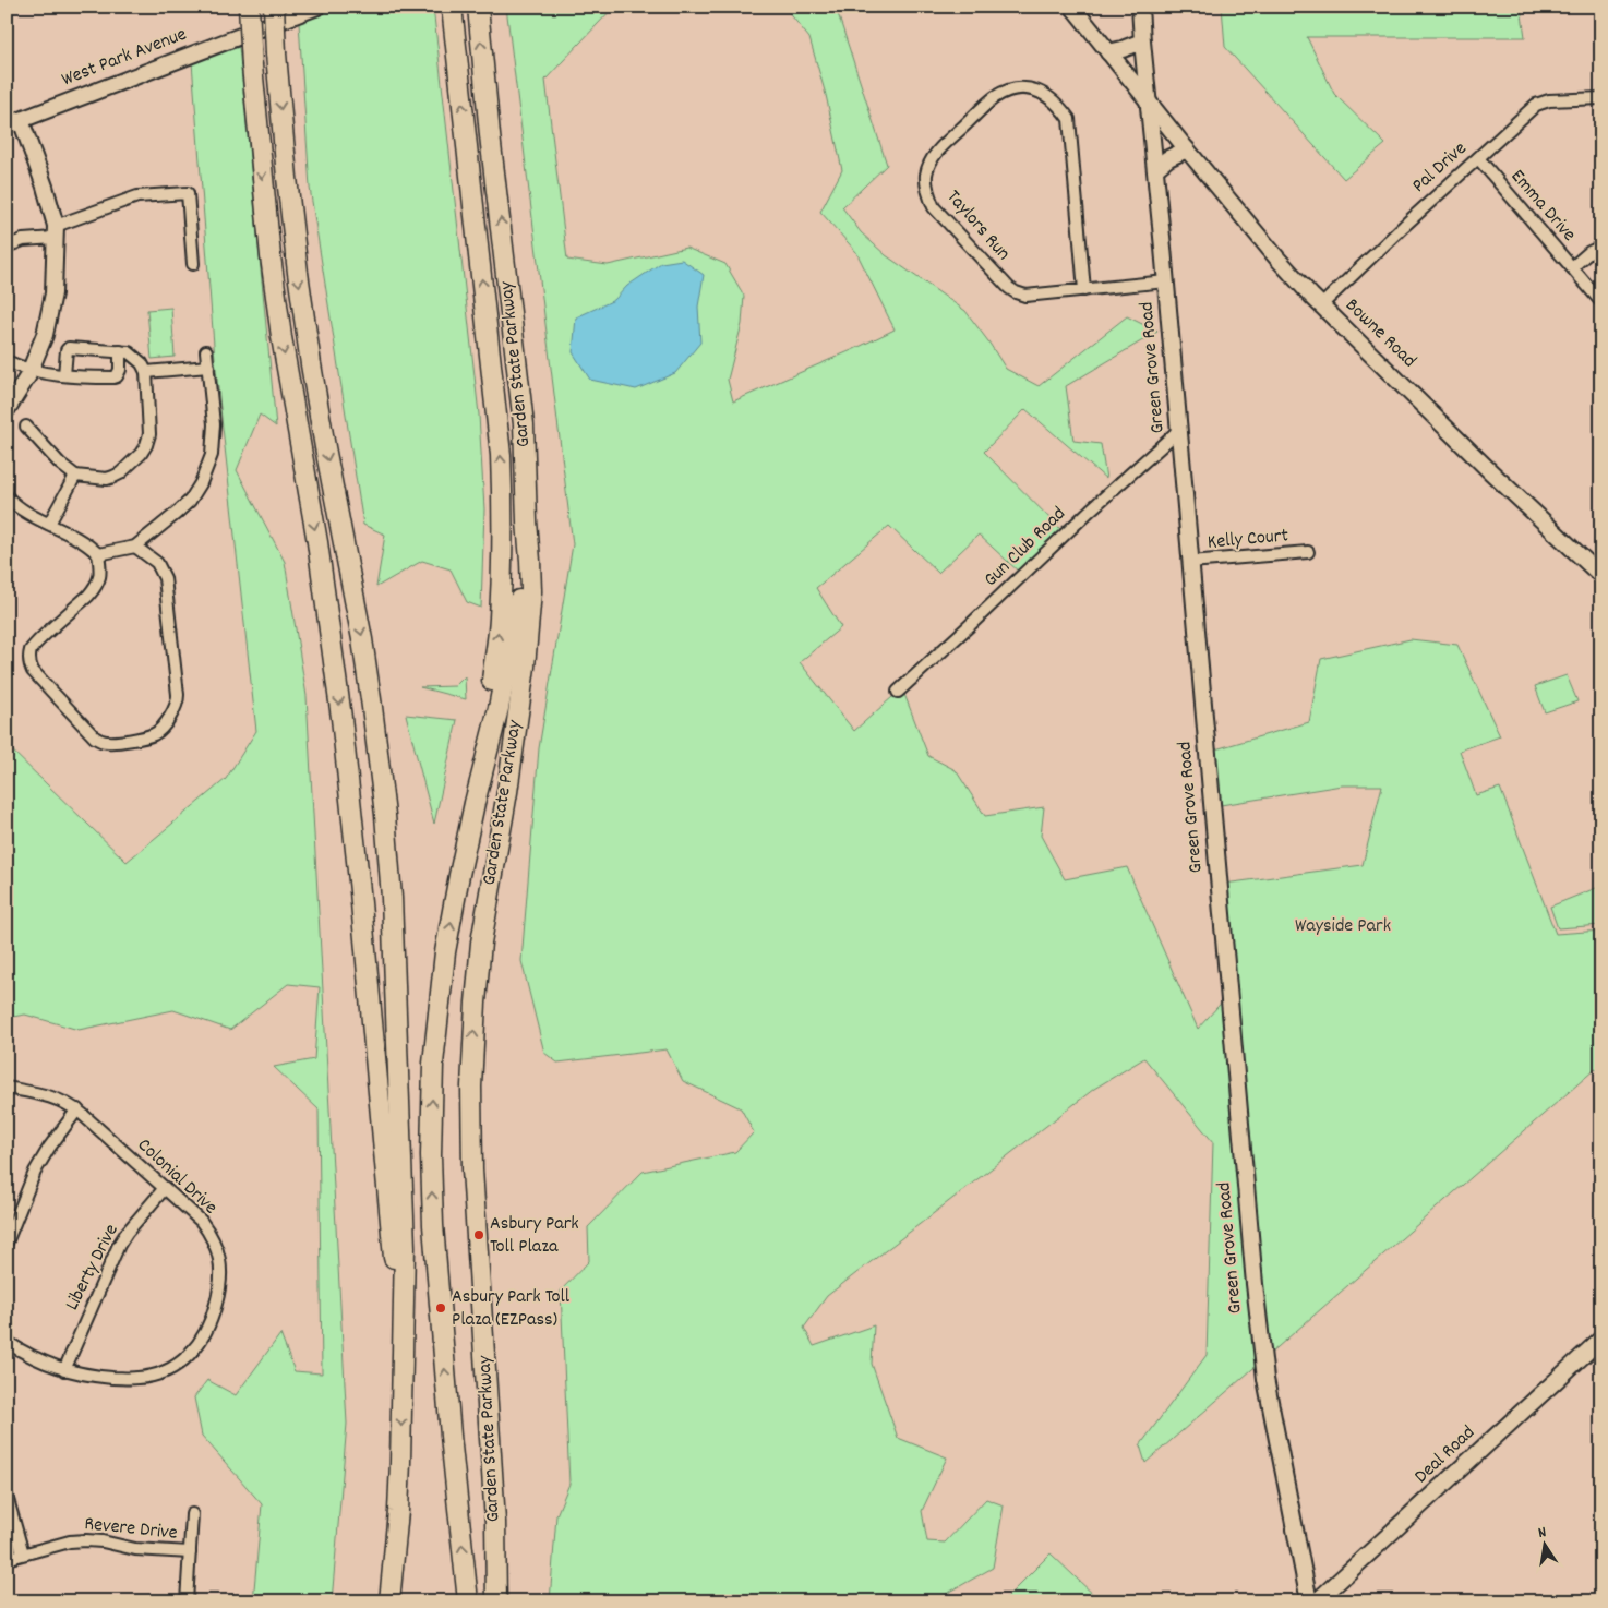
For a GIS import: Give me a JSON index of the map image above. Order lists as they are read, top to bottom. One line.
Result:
{"streets":{"highway":["Garden State Parkway"],"street":["West Park Avenue","Pal Drive","Emma Drive","Taylors Run","Bowne Road","Green Grove Road","Kelly Court","Gun Club Road","Colonial Drive","Liberty Drive","Deal Road","Revere Drive"]},"crossings":[["Pal Drive","Emma Drive"],["Pal Drive","Bowne Road"],["Taylors Run","Green Grove Road"],["Bowne Road","Green Grove Road"],["Green Grove Road","Kelly Court"],["Green Grove Road","Gun Club Road"],["Colonial Drive","Liberty Drive"]],"parks":["Wayside Park"],"places":["Asbury Park Toll Plaza","Asbury Park Toll Plaza (EZPass)"],"north":"top"}
